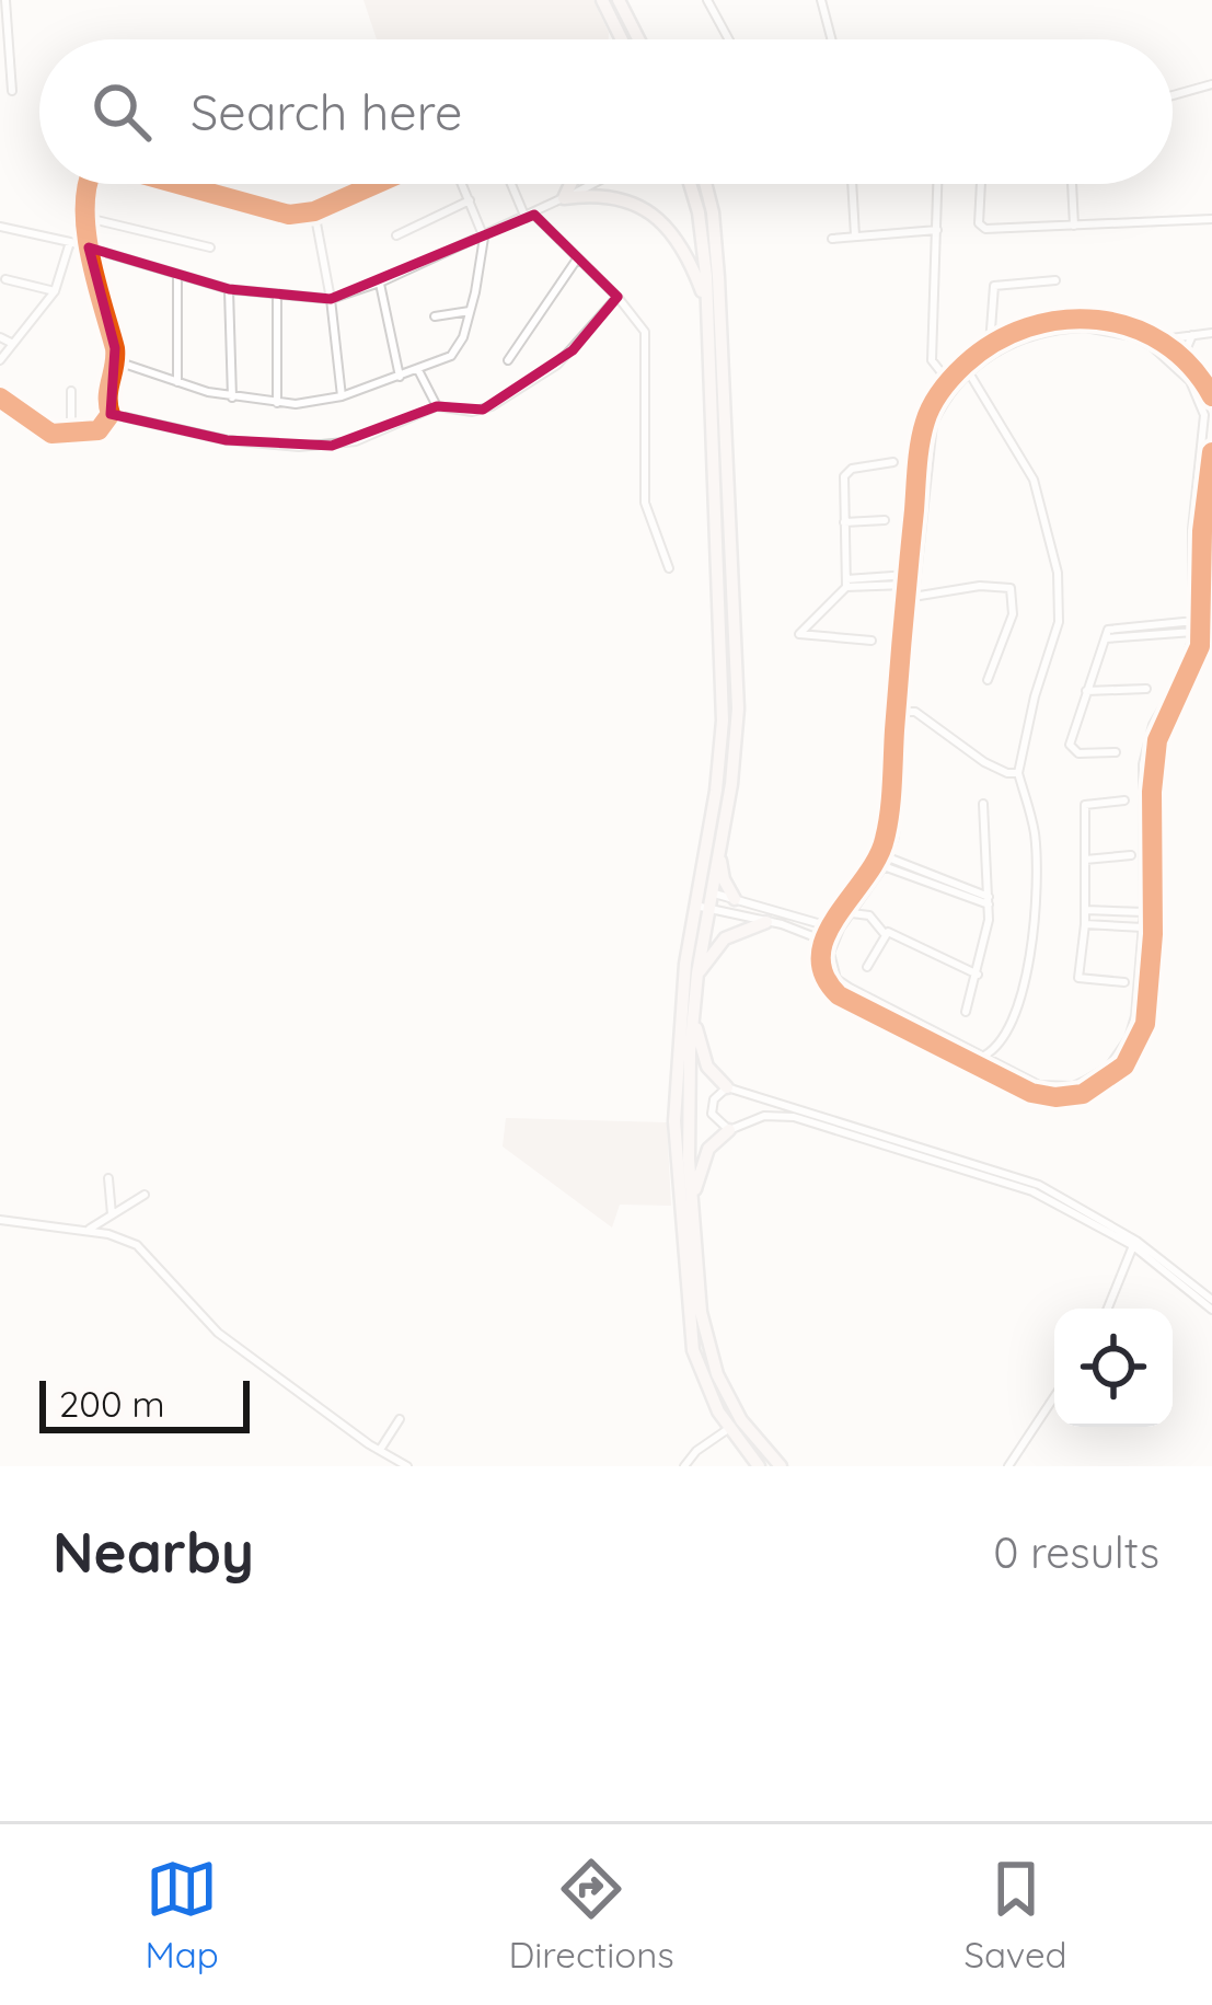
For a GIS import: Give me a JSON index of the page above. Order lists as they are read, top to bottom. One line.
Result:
{"scale_bar":"200 m","page":{"search":"Search here","scale":"200 m","heading":["Nearby","0 results"],"nav":["Map","Directions","Saved"]}}
